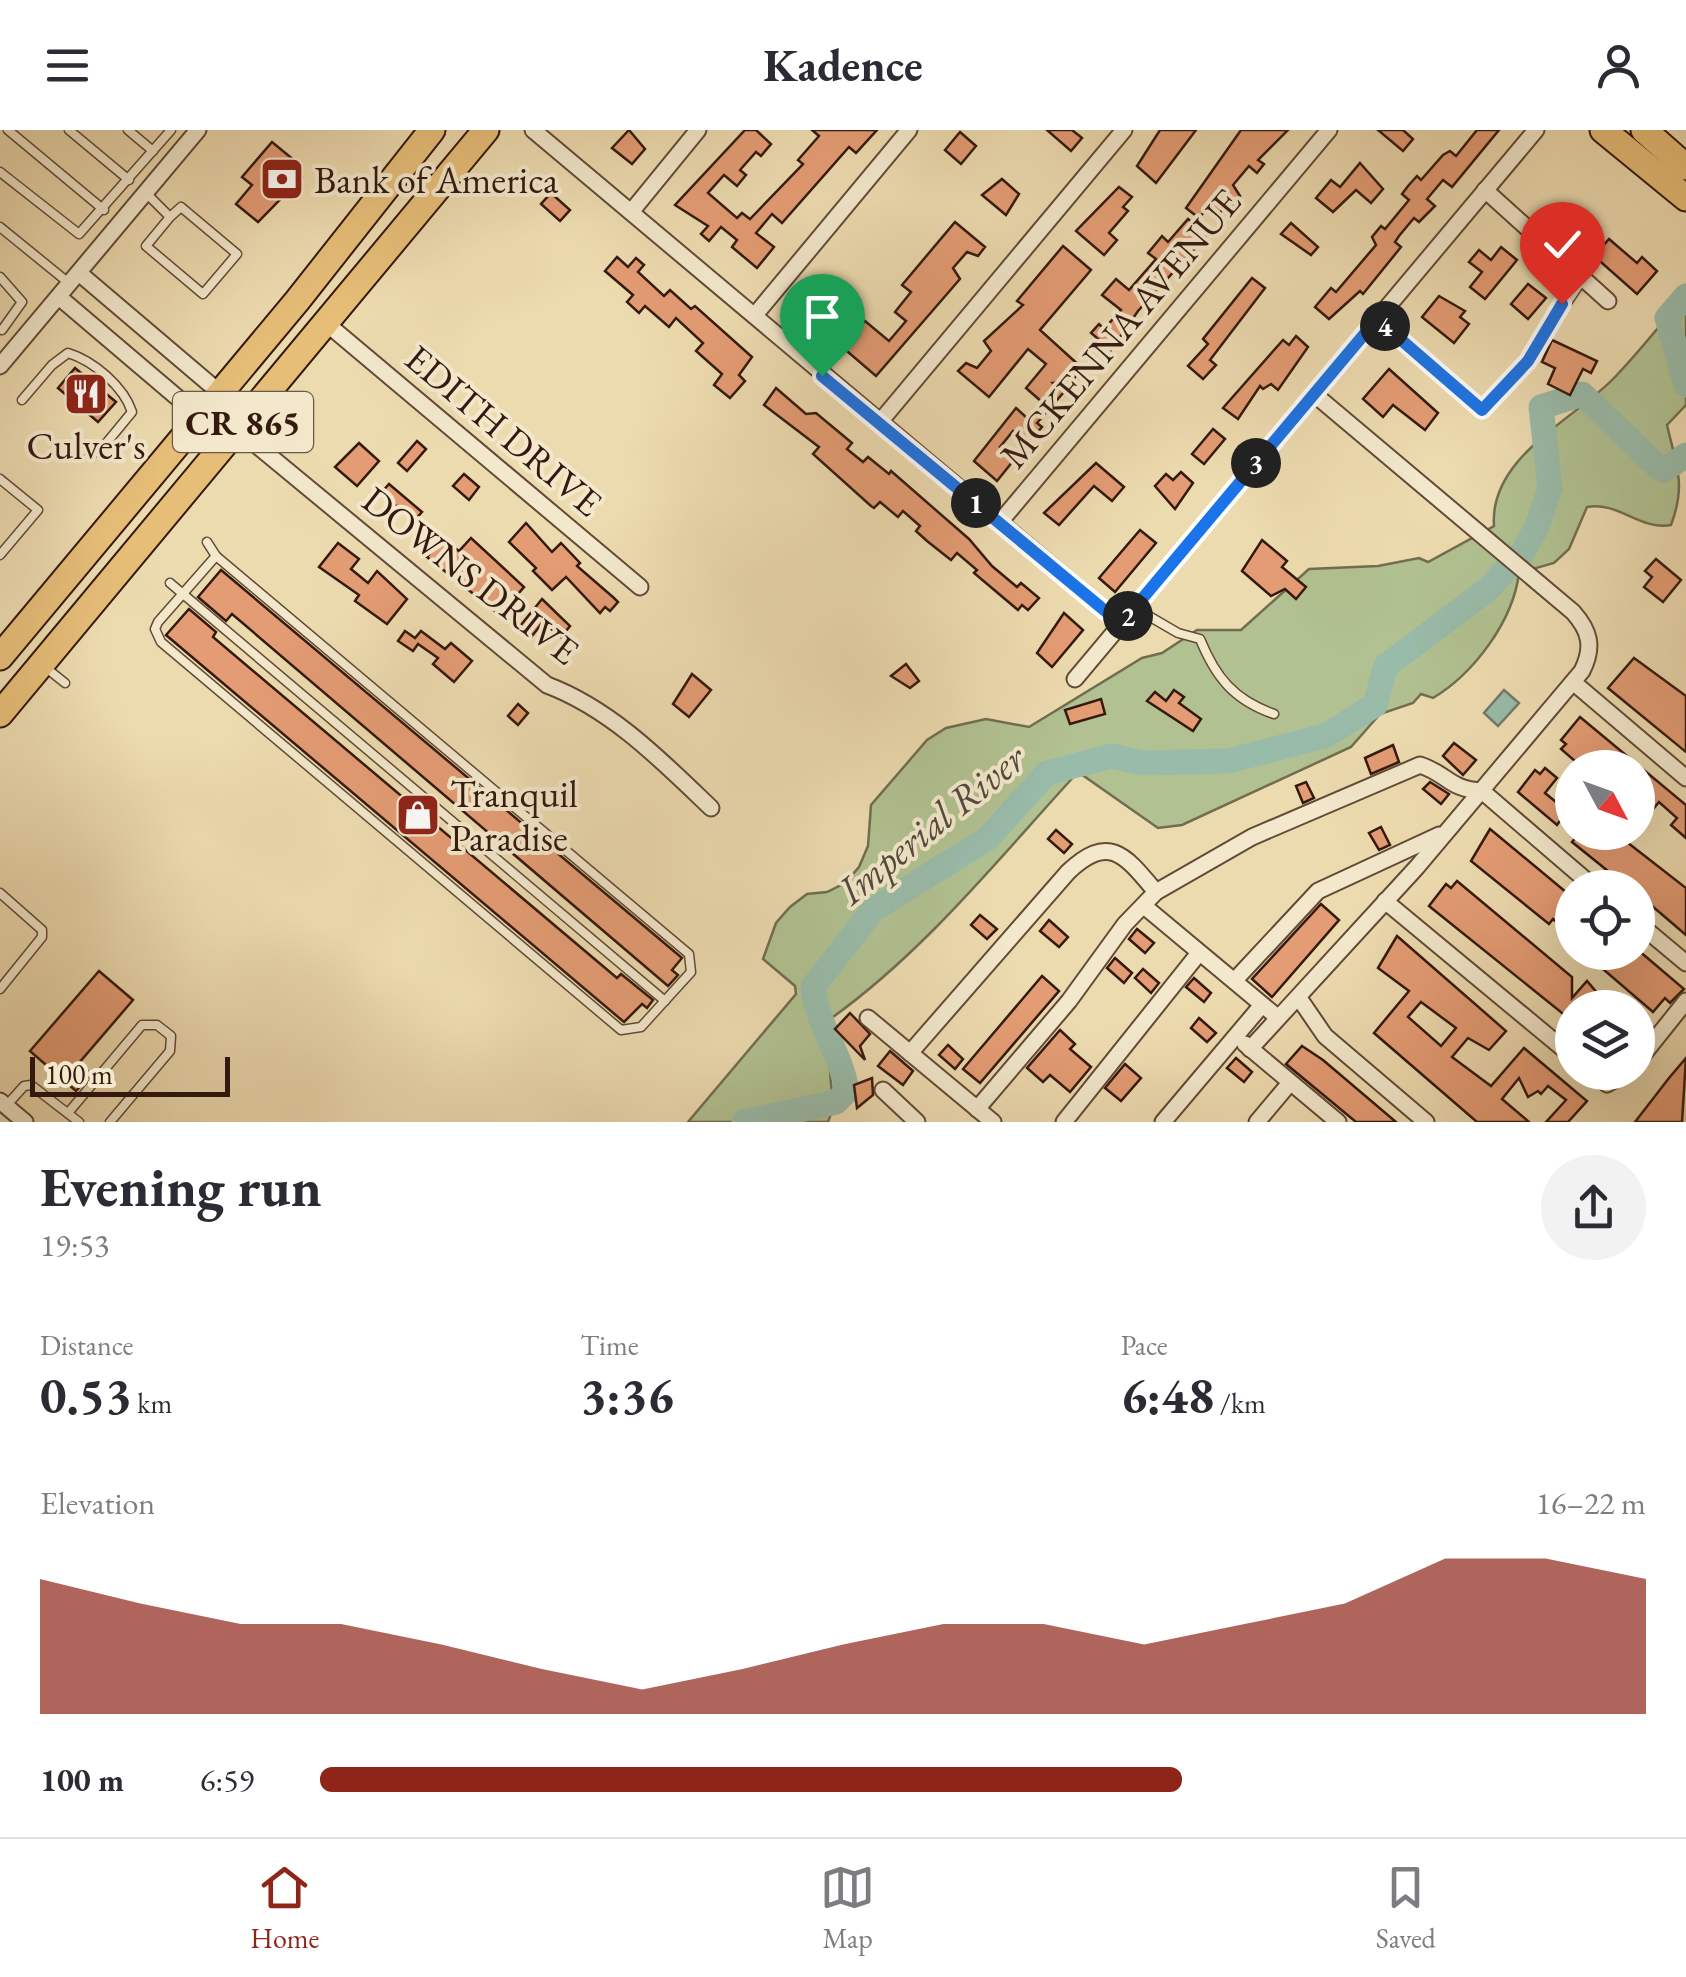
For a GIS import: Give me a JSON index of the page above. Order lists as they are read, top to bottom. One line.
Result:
{"streets":{"main road":["CR 865"],"street":["MCKENNA AVENUE","EDITH DRIVE","DOWNS DRIVE"]},"crossings":[["CR 865","EDITH DRIVE"],["CR 865","DOWNS DRIVE"]],"water":["Imperial River"],"places":{"bank":["Bank of America"],"restaurant":["Culver's"],"shop":["Tranquil Paradise"]},"scale_bar":"100 m","north":"bottom right","page":{"header":"Kadence","pins":["4","3","1","2"],"scale":"100 m","heading":["Evening run","19:53"],"stats":[["Distance","0.53 km"],["Time","3:36"],["Pace","6:48 /km"]],"chart":["Elevation","16–22 m"],"list":[{"name":"100 m","note":"6:59"}],"tabs":["Home","Map","Saved"]}}
